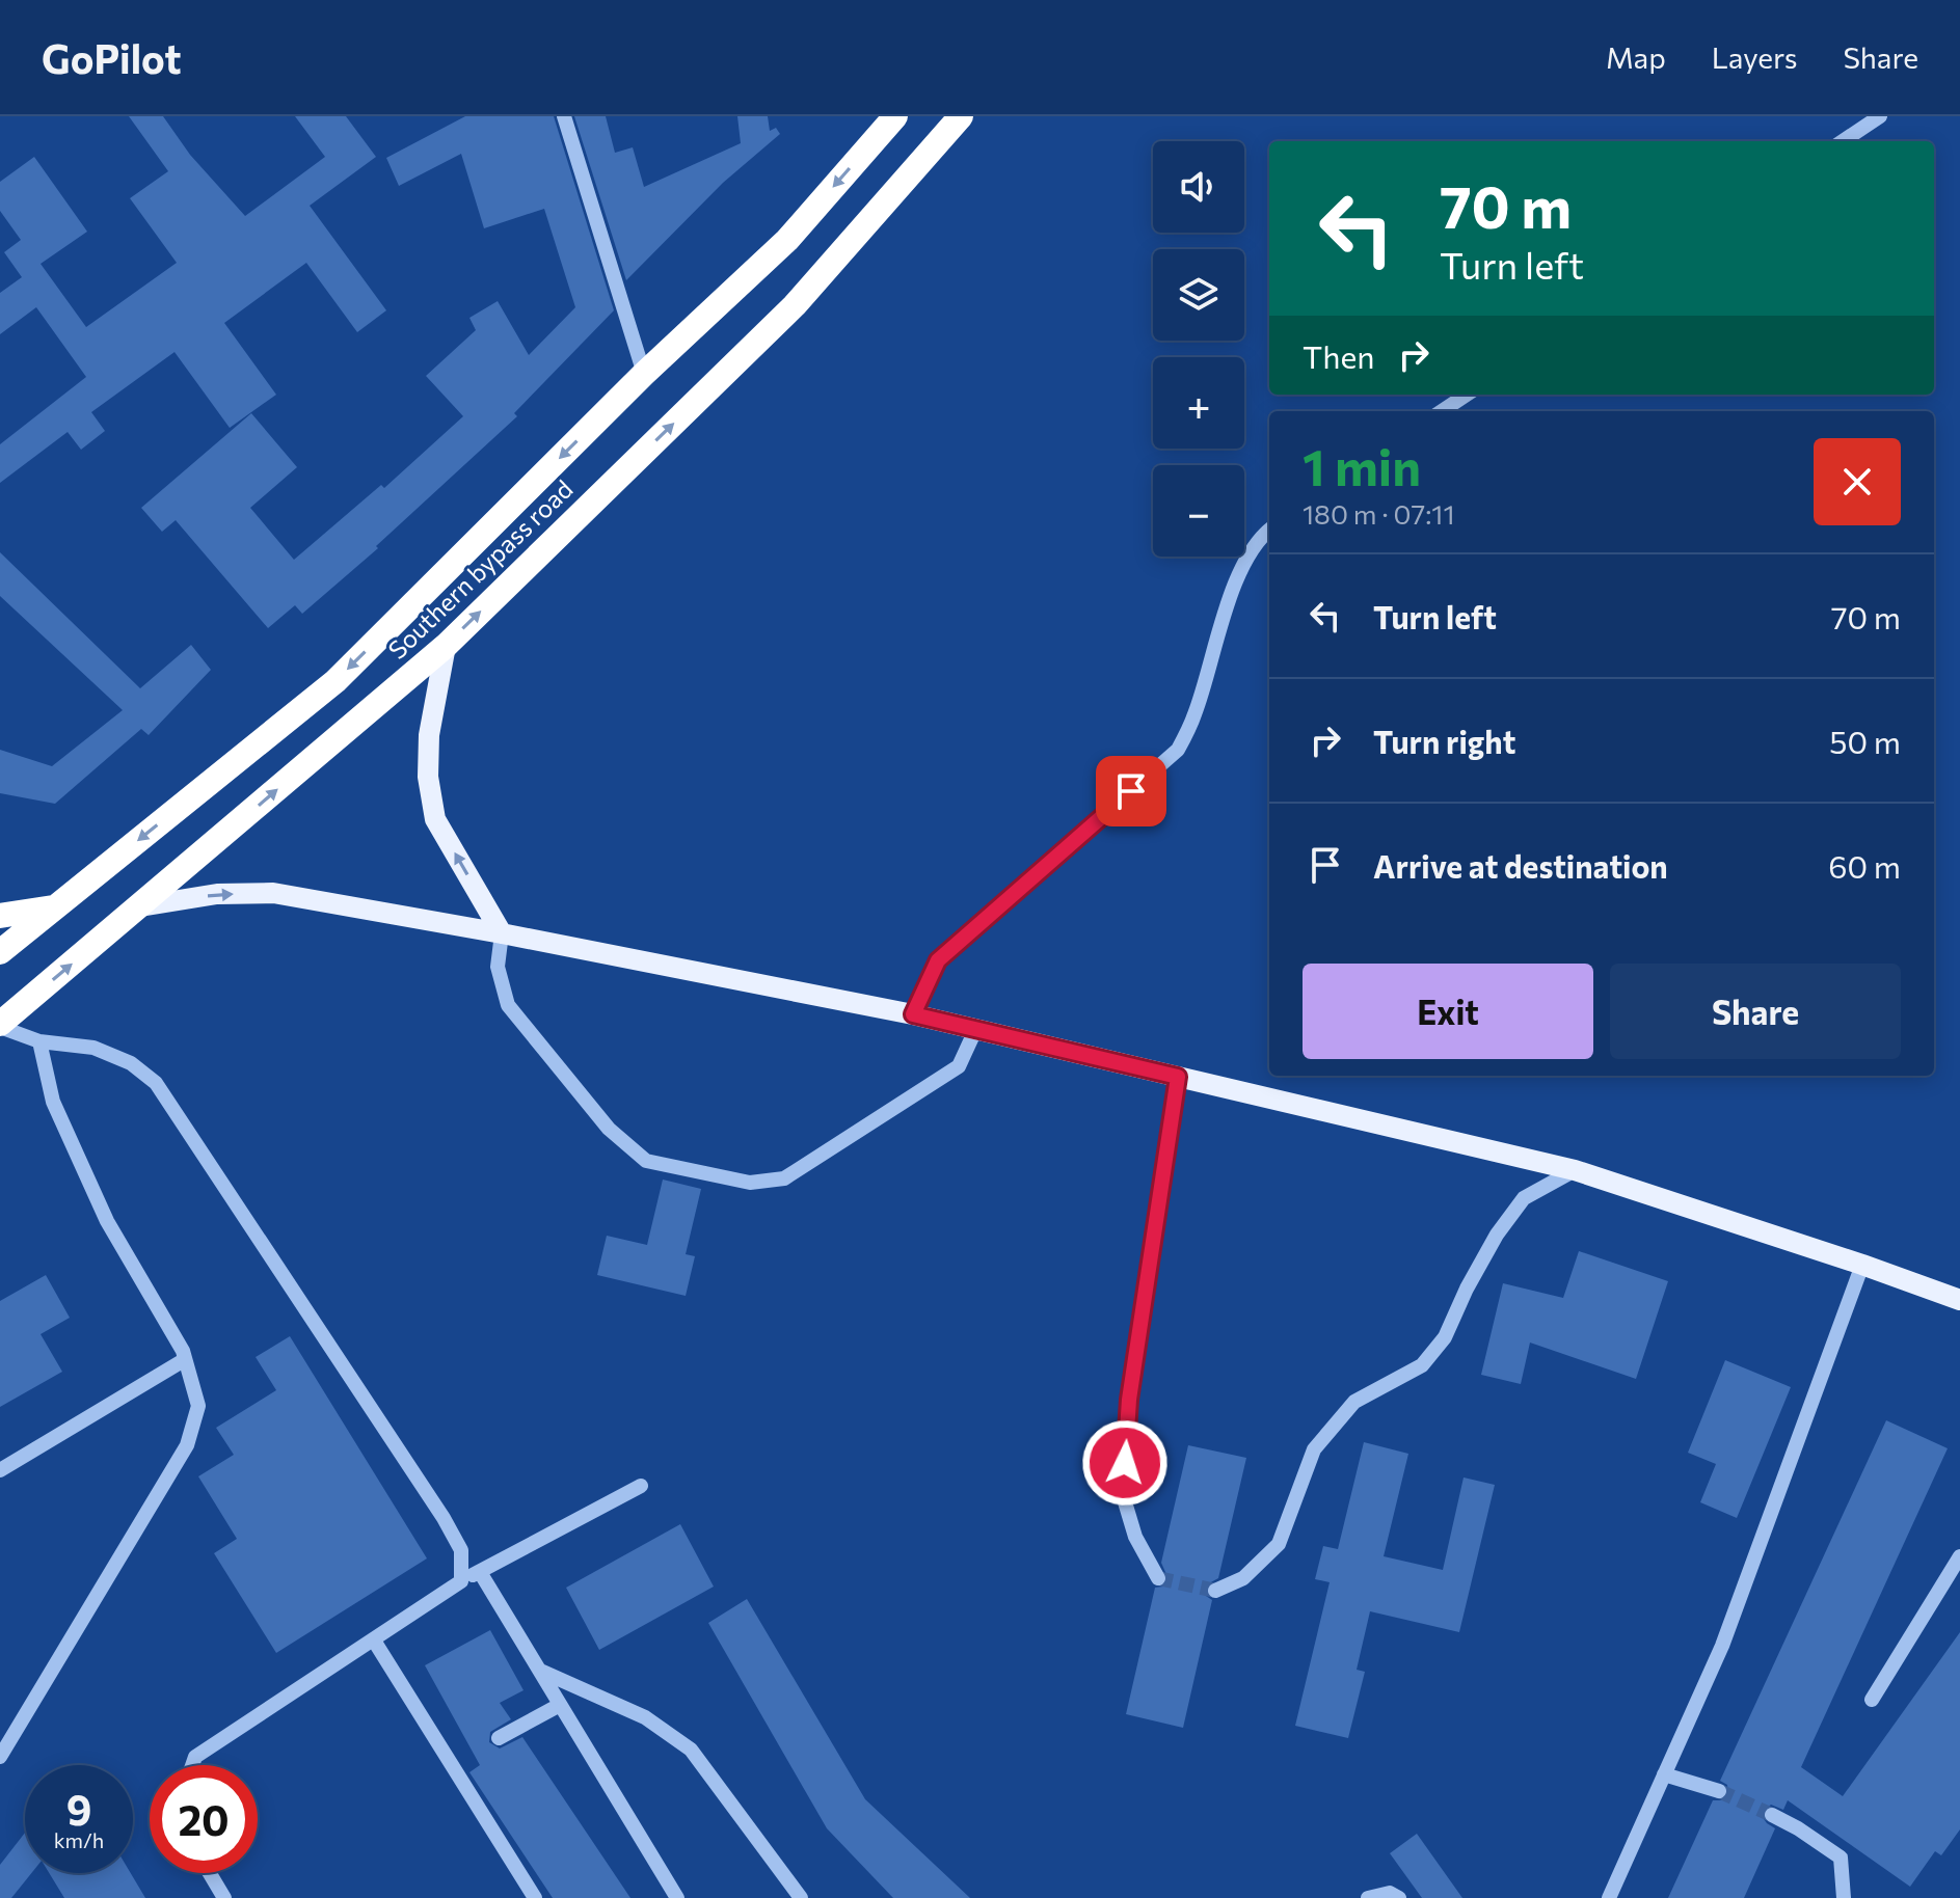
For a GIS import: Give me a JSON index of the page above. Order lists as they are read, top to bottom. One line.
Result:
{"streets":{"highway":["Southern bypass road"]},"page":{"header":"GoPilot","nav":["Map","Layers","Share"],"map_buttons":["+","−"],"turn":["70 m","Turn left"],"then":"Then","heading":["1 min","180 m · 07:11"],"list":[{"name":"Turn left","value":"70 m"},{"name":"Turn right","value":"50 m"},{"name":"Arrive at destination","value":"60 m"}],"buttons":["Exit","Share"],"speed":"9 km/h","limit":"20"}}
